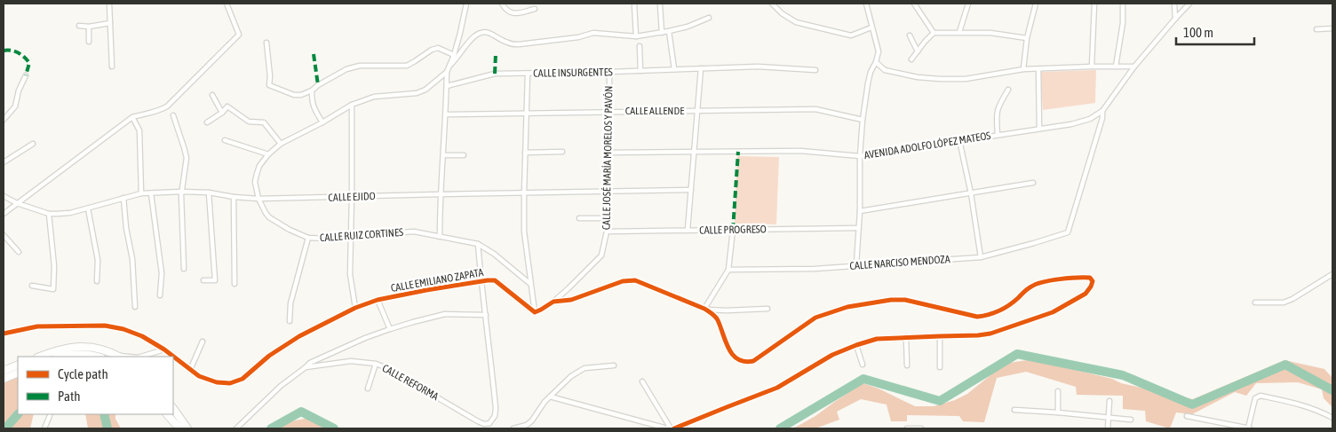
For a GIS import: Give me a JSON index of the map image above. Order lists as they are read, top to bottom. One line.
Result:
{"streets":{"street":["CALLE INSURGENTES","CALLE ALLENDE","AVENIDA ADOLFO LÓPEZ MATEOS","CALLE JOSÉ MARÍA MORELOS Y PAVÓN","CALLE EJIDO","CALLE PROGRESO","CALLE RUIZ CORTINES","CALLE NARCISO MENDOZA","CALLE EMILIANO ZAPATA","CALLE REFORMA"]},"crossings":[["CALLE INSURGENTES","CALLE JOSÉ MARÍA MORELOS Y PAVÓN"],["CALLE ALLENDE","CALLE JOSÉ MARÍA MORELOS Y PAVÓN"],["AVENIDA ADOLFO LÓPEZ MATEOS","CALLE JOSÉ MARÍA MORELOS Y PAVÓN"],["AVENIDA ADOLFO LÓPEZ MATEOS","CALLE NARCISO MENDOZA"],["CALLE JOSÉ MARÍA MORELOS Y PAVÓN","CALLE EJIDO"],["CALLE JOSÉ MARÍA MORELOS Y PAVÓN","CALLE PROGRESO"],["CALLE EJIDO","CALLE RUIZ CORTINES"]],"legend":["Cycle path","Path"],"scale_bar":"100 m"}
